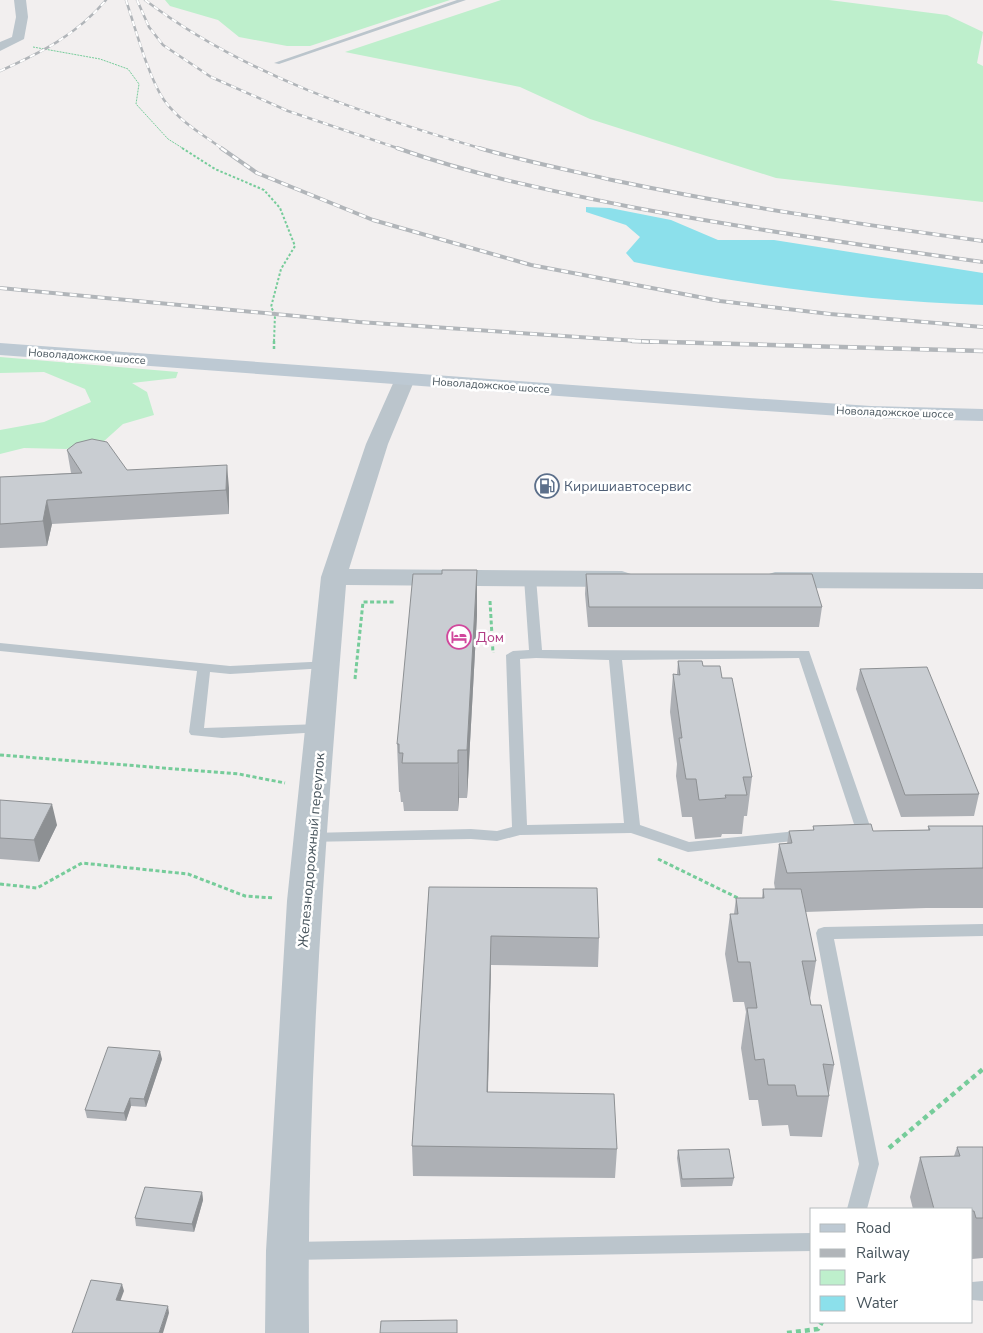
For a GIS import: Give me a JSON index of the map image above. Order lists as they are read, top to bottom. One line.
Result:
{"streets":{"main road":["Новоладожское шоссе"],"street":["Железнодорожный переулок"]},"crossings":[["Новоладожское шоссе","Железнодорожный переулок"]],"places":{"fuel station":["Киришиавтосервис"],"hotel":["Дом"]},"legend":["Road","Railway","Park","Water"]}
